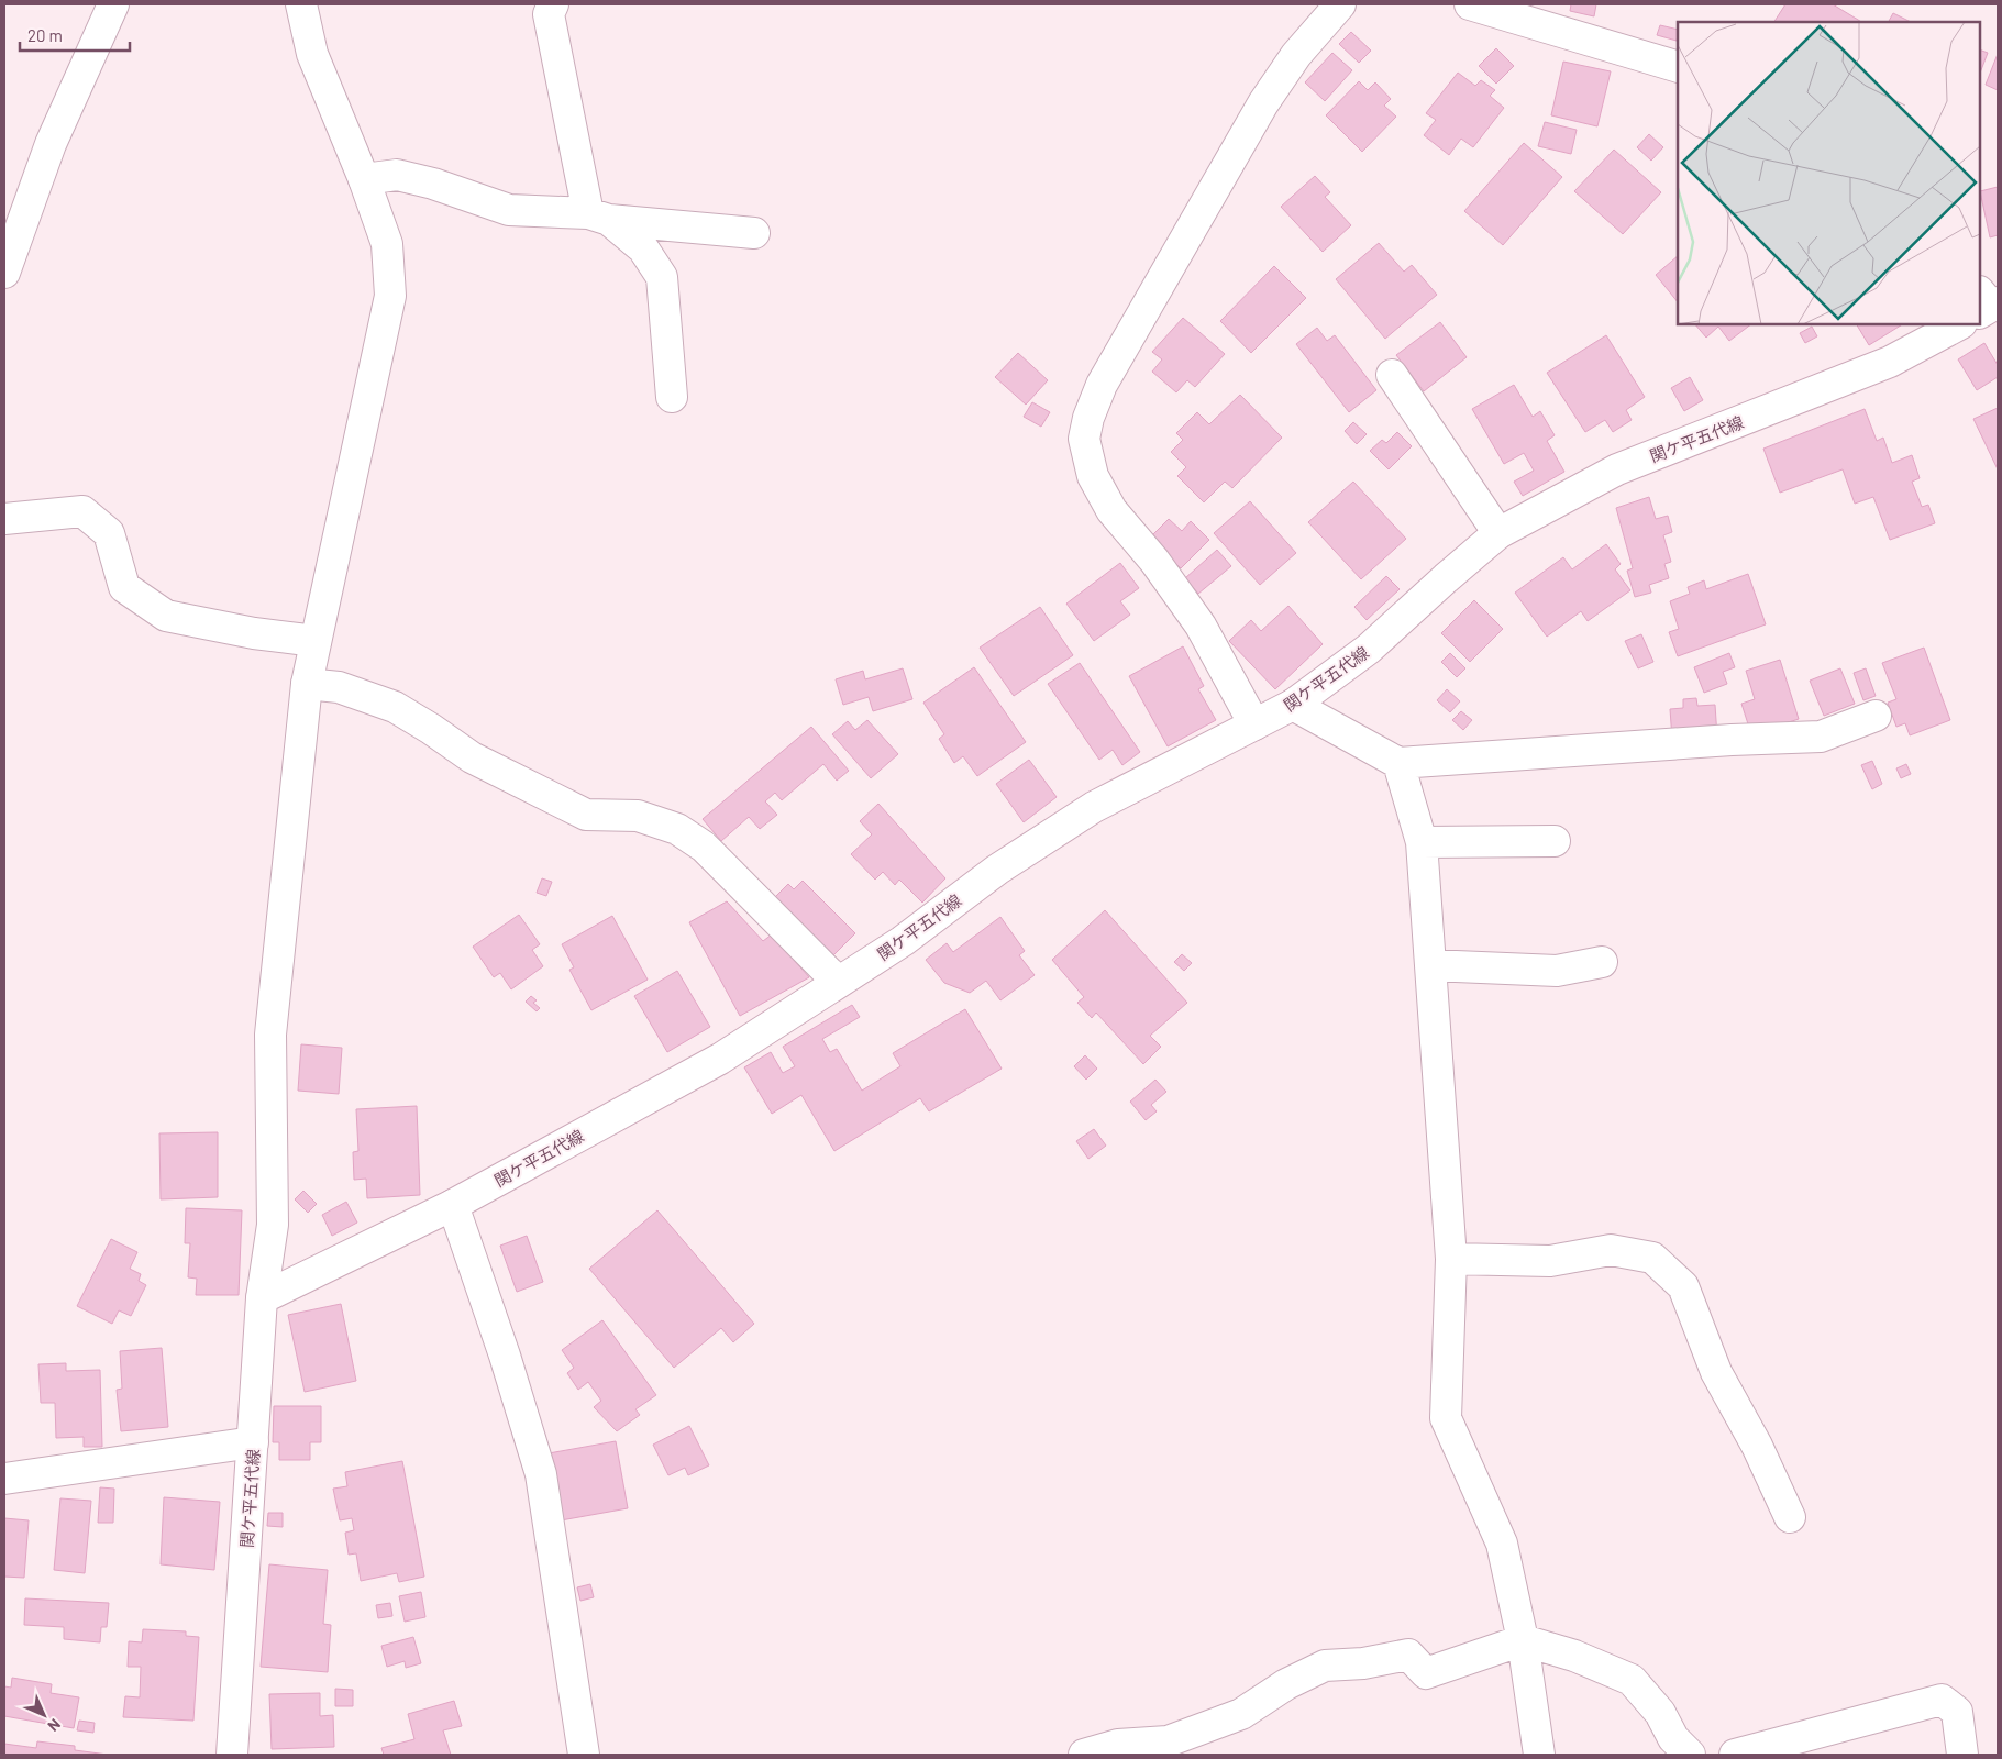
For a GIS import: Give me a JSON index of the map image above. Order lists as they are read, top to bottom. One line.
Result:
{"streets":{"street":["関ケ平五代線"]},"scale_bar":"20 m","north":"bottom right"}
